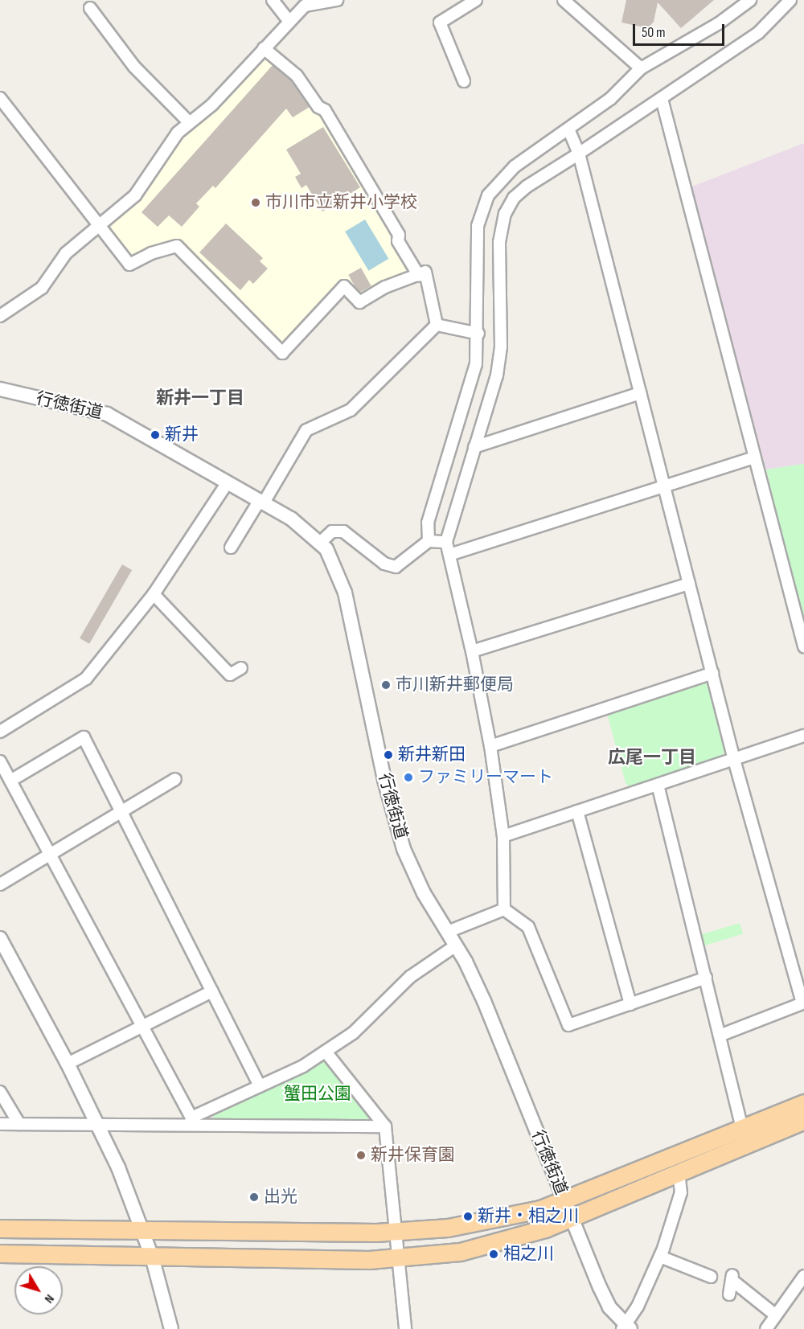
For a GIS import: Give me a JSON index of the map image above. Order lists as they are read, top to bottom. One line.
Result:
{"streets":{"street":["行徳街道"]},"districts":["新井一丁目","広尾一丁目"],"parks":["蟹田公園"],"places":["市川市立新井小学校","新井","市川新井郵便局","新井新田","ファミリーマート","新井保育園","出光","新井・相之川","相之川"],"scale_bar":"50 m","north":"bottom right"}
